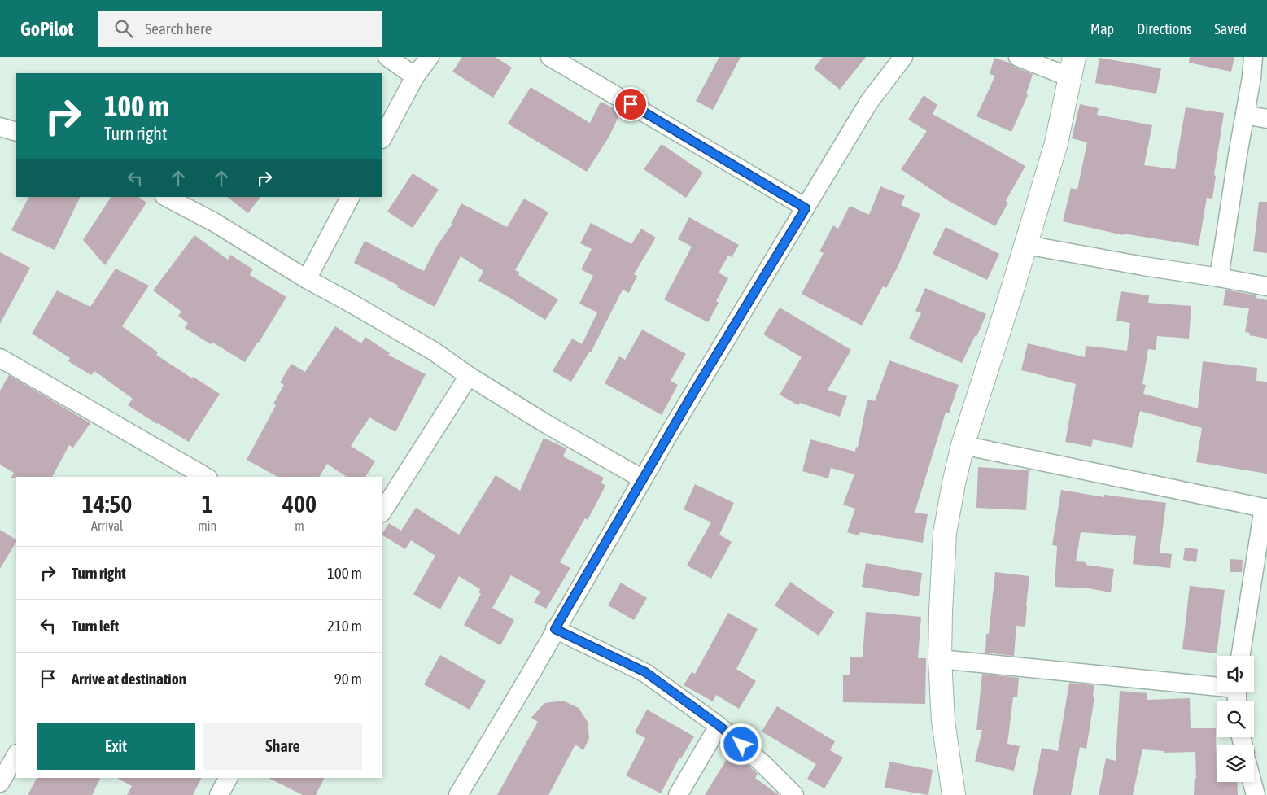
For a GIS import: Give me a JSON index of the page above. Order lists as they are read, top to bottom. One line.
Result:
{"page":{"header":"GoPilot","search":"Search here","nav":["Map","Directions","Saved"],"turn":["100 m","Turn right"],"eta":["14:50","Arrival","1","min","400","m"],"list":[{"name":"Turn right","value":"100 m"},{"name":"Turn left","value":"210 m"},{"name":"Arrive at destination","value":"90 m"}],"buttons":["Exit","Share"]}}
